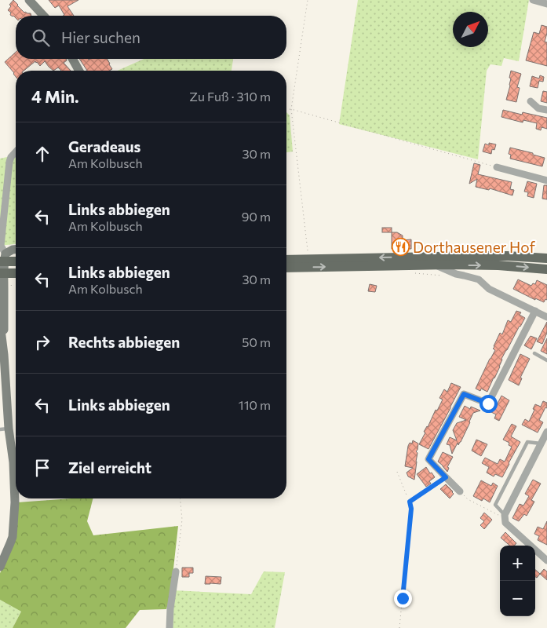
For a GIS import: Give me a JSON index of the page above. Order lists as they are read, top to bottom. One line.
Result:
{"places":{"restaurant":["Dorthausener Hof"]},"north":"top right","page":{"search":"Hier suchen","heading":["4 Min.","Zu Fuß · 310 m"],"list":[["Geradeaus","Am Kolbusch","30 m"],["Links abbiegen","Am Kolbusch","90 m"],["Links abbiegen","Am Kolbusch","30 m"],["Rechts abbiegen","50 m"],["Links abbiegen","110 m"],"Ziel erreicht"],"map_buttons":["+","−"]}}
